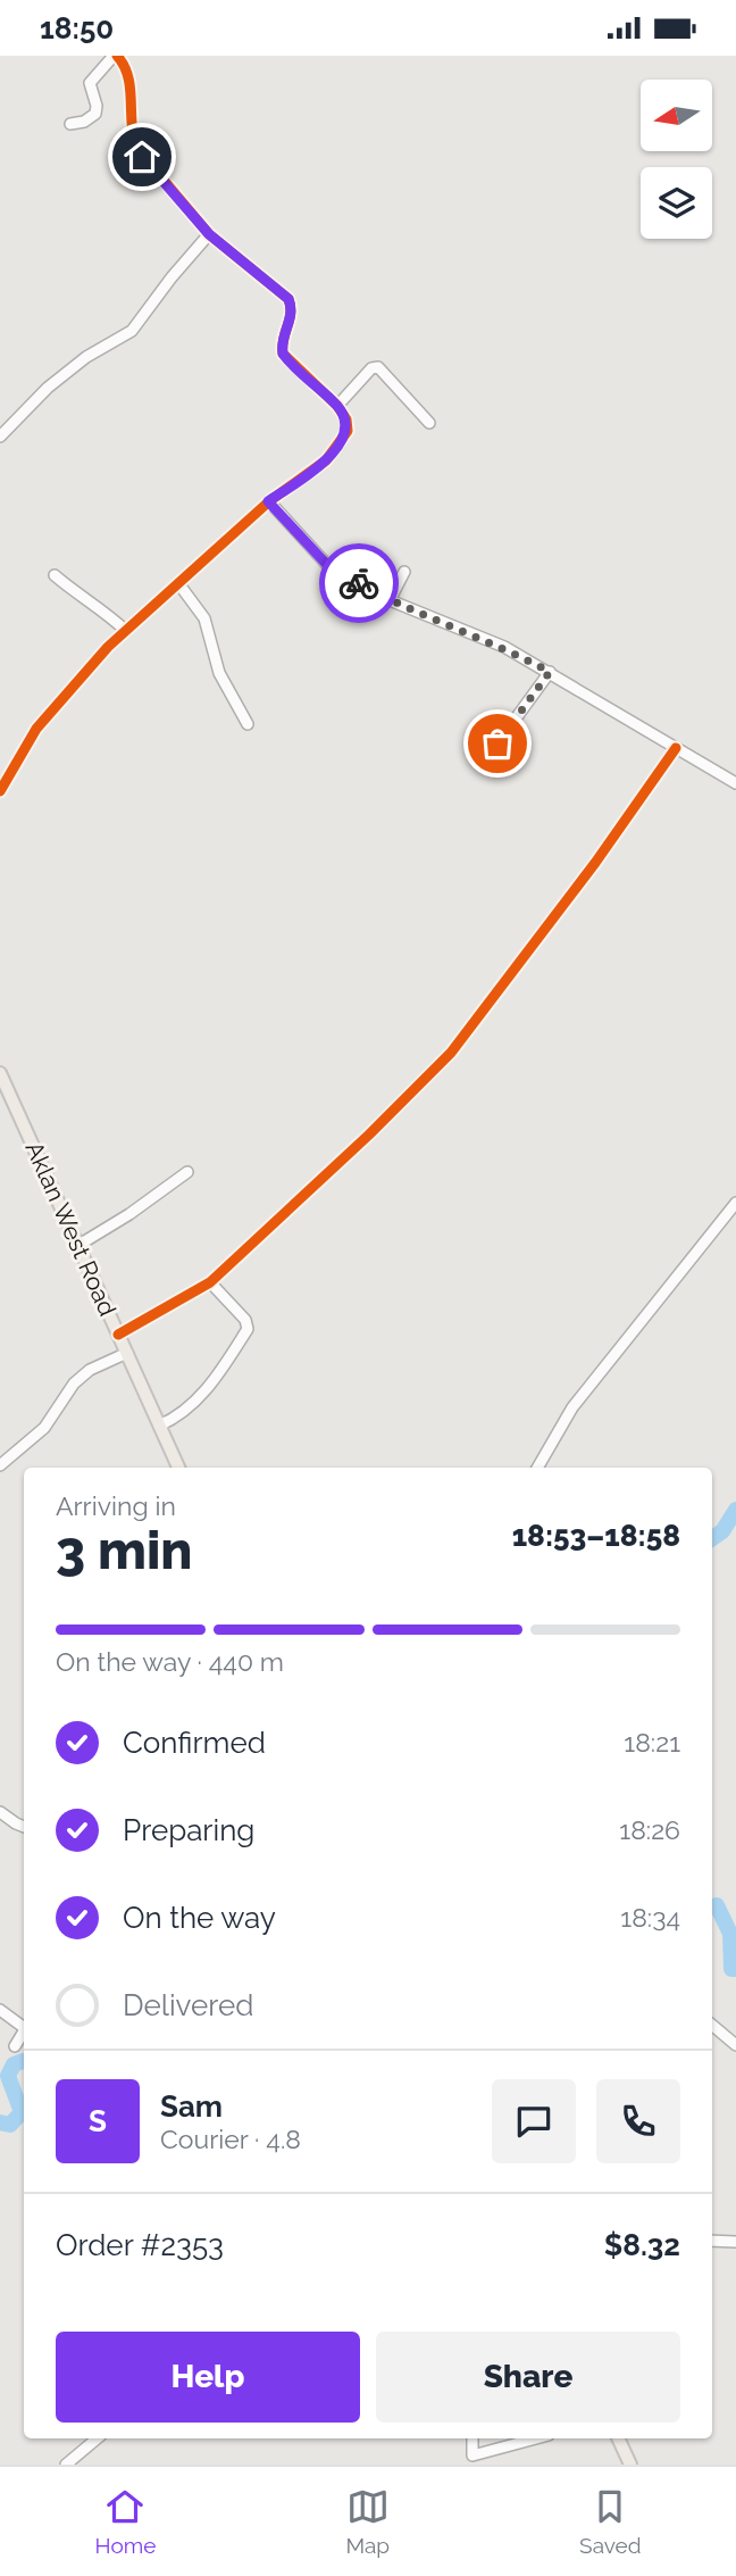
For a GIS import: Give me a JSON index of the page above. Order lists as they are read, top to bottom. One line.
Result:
{"streets":{"main road":["Aklan West Road"]},"north":"left","page":{"status":"18:50","heading":["3 min","Arriving in","18:53–18:58"],"panel":["Sam","Courier · 4.8","Order #2353","$8.32"],"bar":"On the way · 440 m","list":[["Confirmed","18:21"],["Preparing","18:26"],["On the way","18:34"],"Delivered"],"round":"S","buttons":["Help","Share"],"tabs":["Home","Map","Saved"]}}
